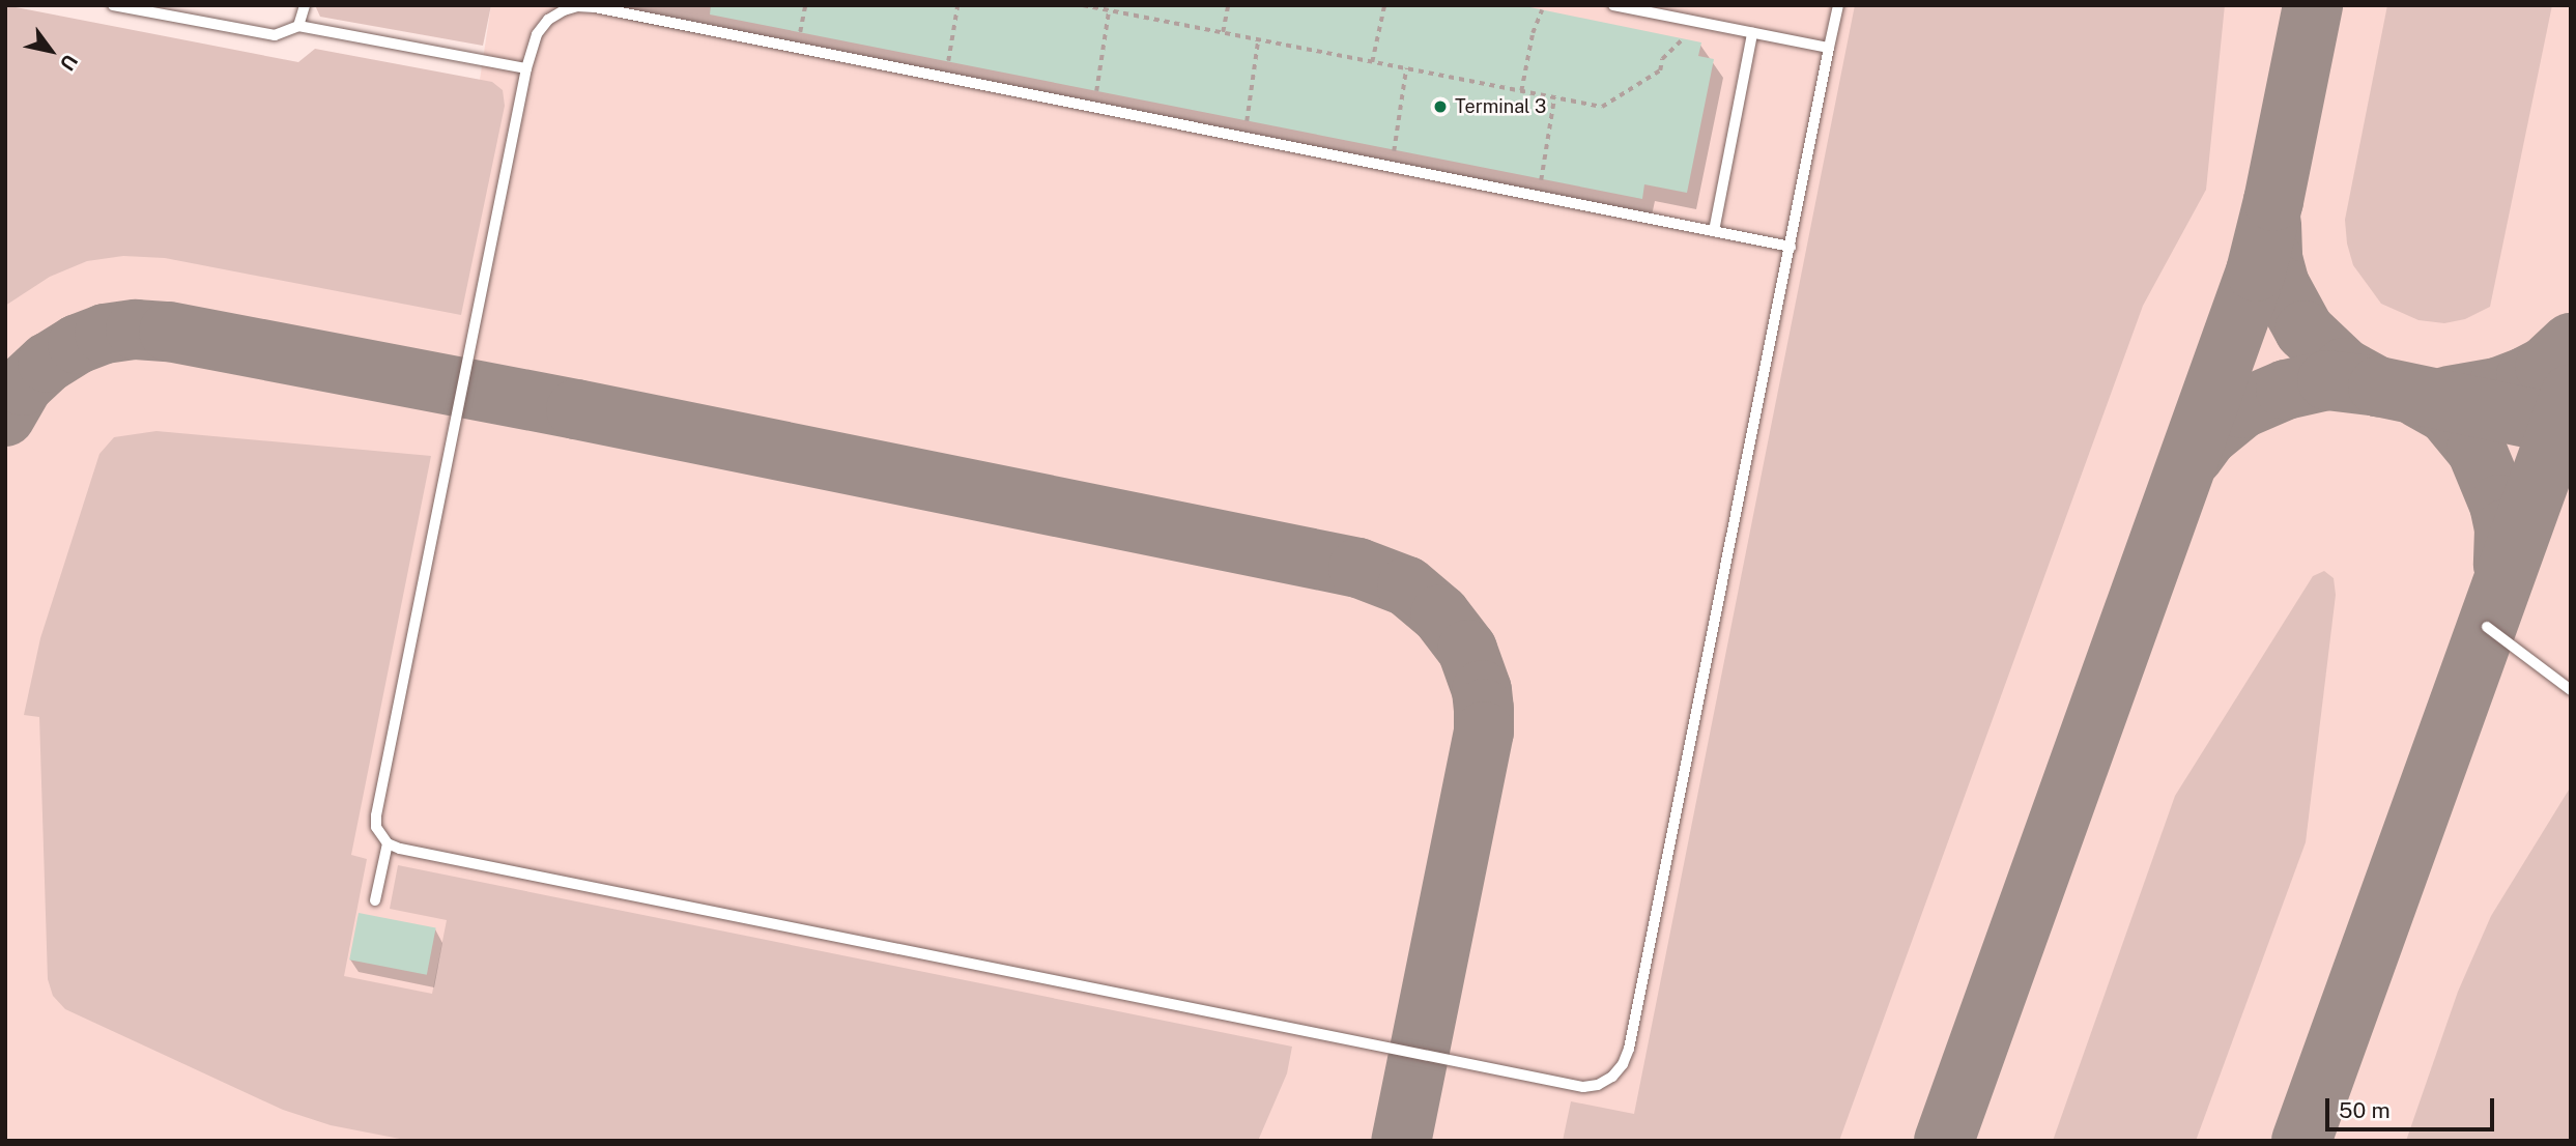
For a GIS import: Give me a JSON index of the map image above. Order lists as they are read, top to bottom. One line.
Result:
{"places":["Terminal 3"],"scale_bar":"50 m","north":"bottom right"}
